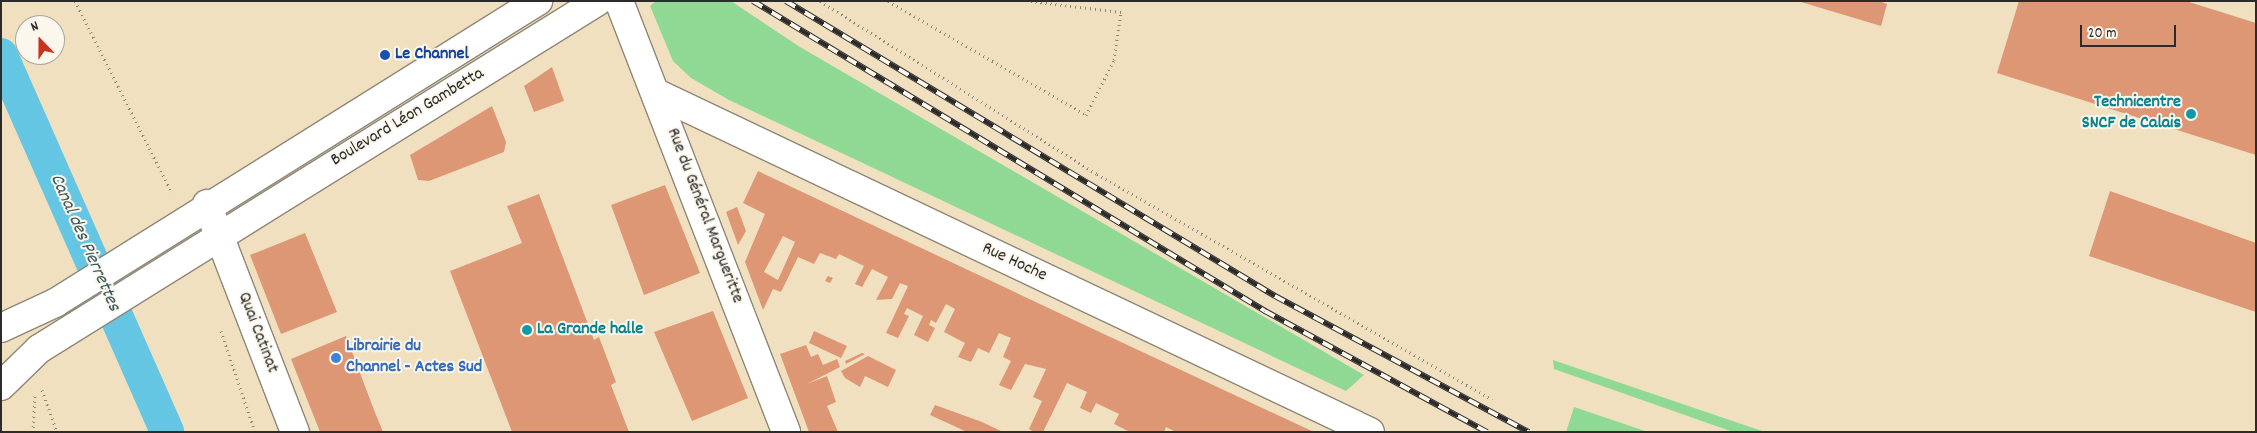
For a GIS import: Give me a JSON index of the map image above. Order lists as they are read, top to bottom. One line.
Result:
{"streets":{"street":["Boulevard Léon Gambetta","Rue du Général Margueritte","Rue Hoche","Quai Catinat"]},"crossings":[["Boulevard Léon Gambetta","Quai Catinat"],["Rue du Général Margueritte","Rue Hoche"]],"water":["Canal des Pierrettes"],"places":["Le Channel","Technicentre SNCF de Calais","La Grande halle","Librairie du Channel - Actes Sud"],"scale_bar":"20 m","north":"top"}
